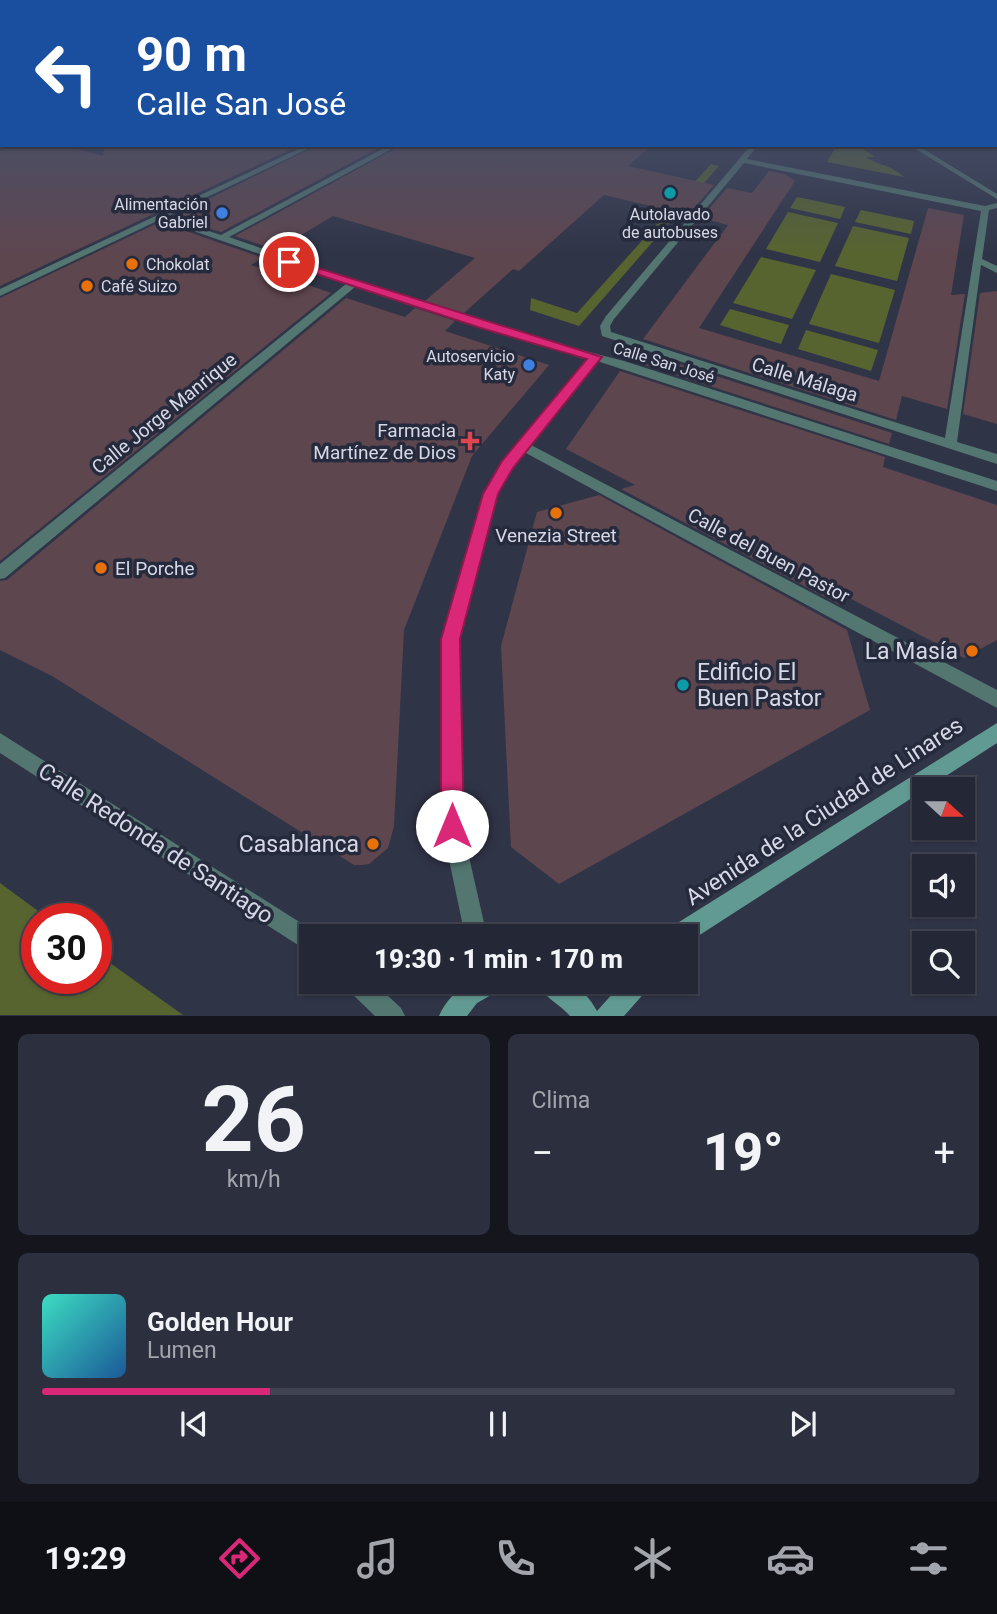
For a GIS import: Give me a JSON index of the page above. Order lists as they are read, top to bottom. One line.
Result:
{"streets":{"main road":["Avenida de la Ciudad de Linares"],"street":["Calle San José","Calle Málaga","Calle Jorge Manrique","Calle del Buen Pastor","Calle Redonda de Santiago"]},"crossings":[["Calle San José","Calle Jorge Manrique"]],"places":{"other":["Autolavado de autobuses","Alimentación Gabriel","Chokolat","Café Suizo","Autoservicio Katy","Venezia Street","El Porche","La Masía","Edificio El Buen Pastor","Casablanca"],"health":["Farmacia Martínez de Dios"]},"north":"right","page":{"turn":["90 m","Calle San José"],"limit":"30","trip":"19:30 · 1 min · 170 m","tile":[["26","km/h"],"Clima"],"heat":["−","19°","+"],"song":["Golden Hour","Lumen"],"tabs":"19:29"}}
